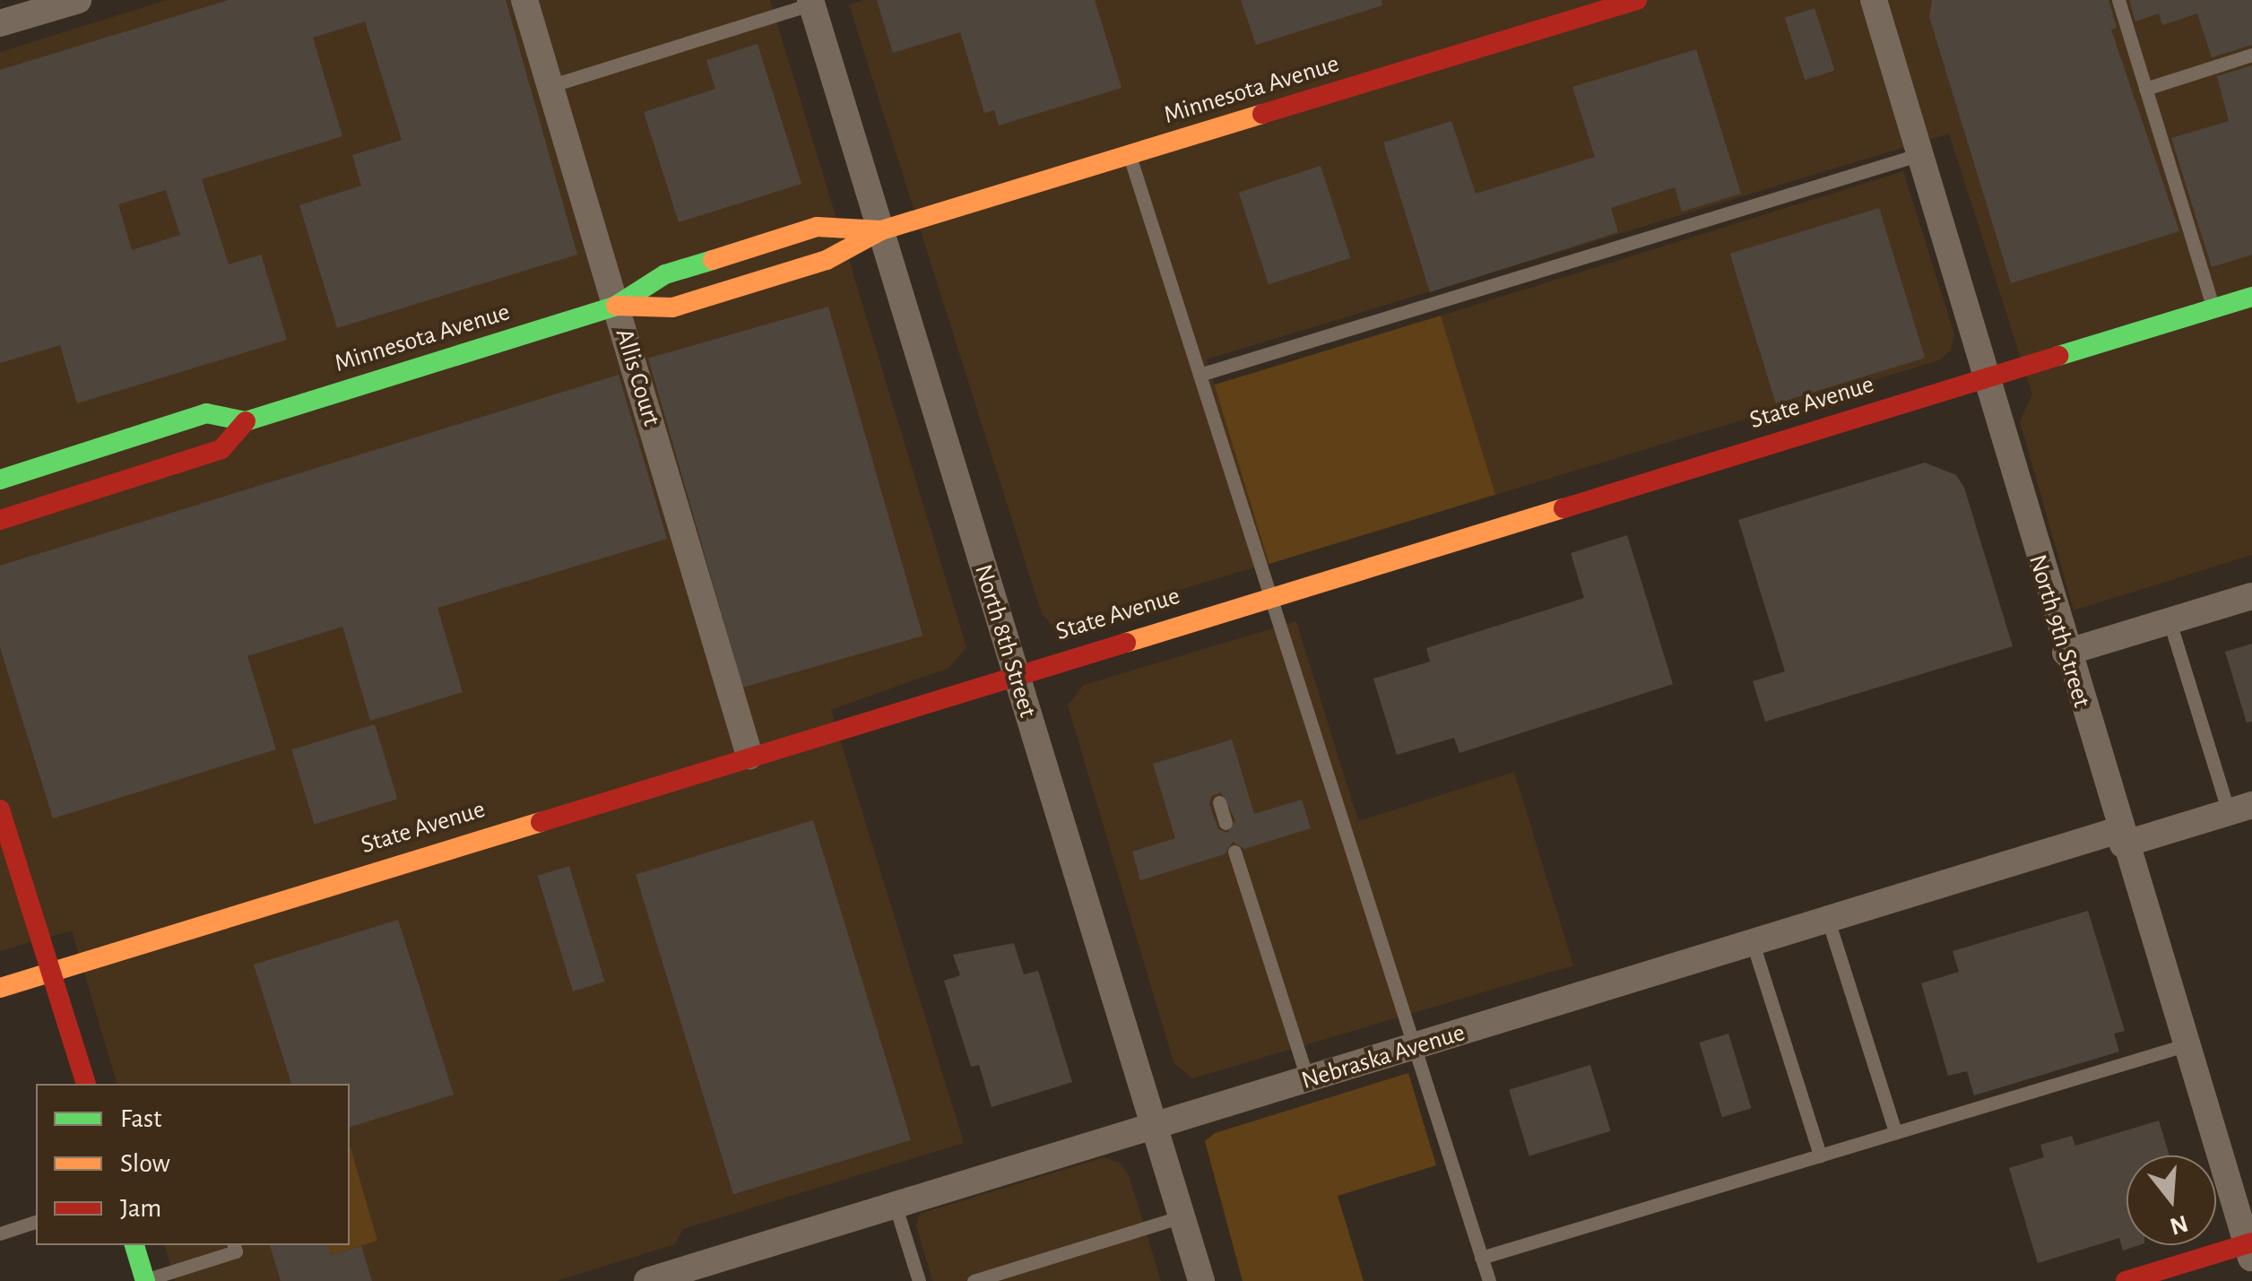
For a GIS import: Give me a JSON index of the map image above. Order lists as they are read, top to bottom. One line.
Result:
{"streets":{"main road":["Minnesota Avenue","State Avenue"],"street":["Allis Court","North 9th Street","North 8th Street","Nebraska Avenue"]},"crossings":[["Minnesota Avenue","Allis Court"],["Minnesota Avenue","North 8th Street"],["Allis Court","State Avenue"],["State Avenue","North 9th Street"],["State Avenue","North 8th Street"],["North 9th Street","Nebraska Avenue"],["North 8th Street","Nebraska Avenue"]],"legend":["Fast","Slow","Jam"],"north":"bottom"}
